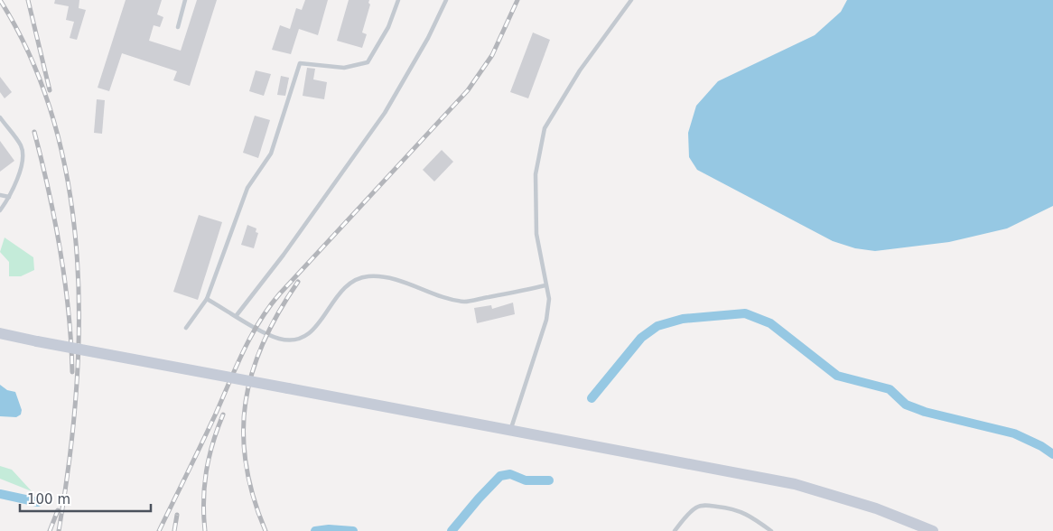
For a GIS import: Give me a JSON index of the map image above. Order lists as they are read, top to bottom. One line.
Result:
{"scale_bar":"100 m"}
